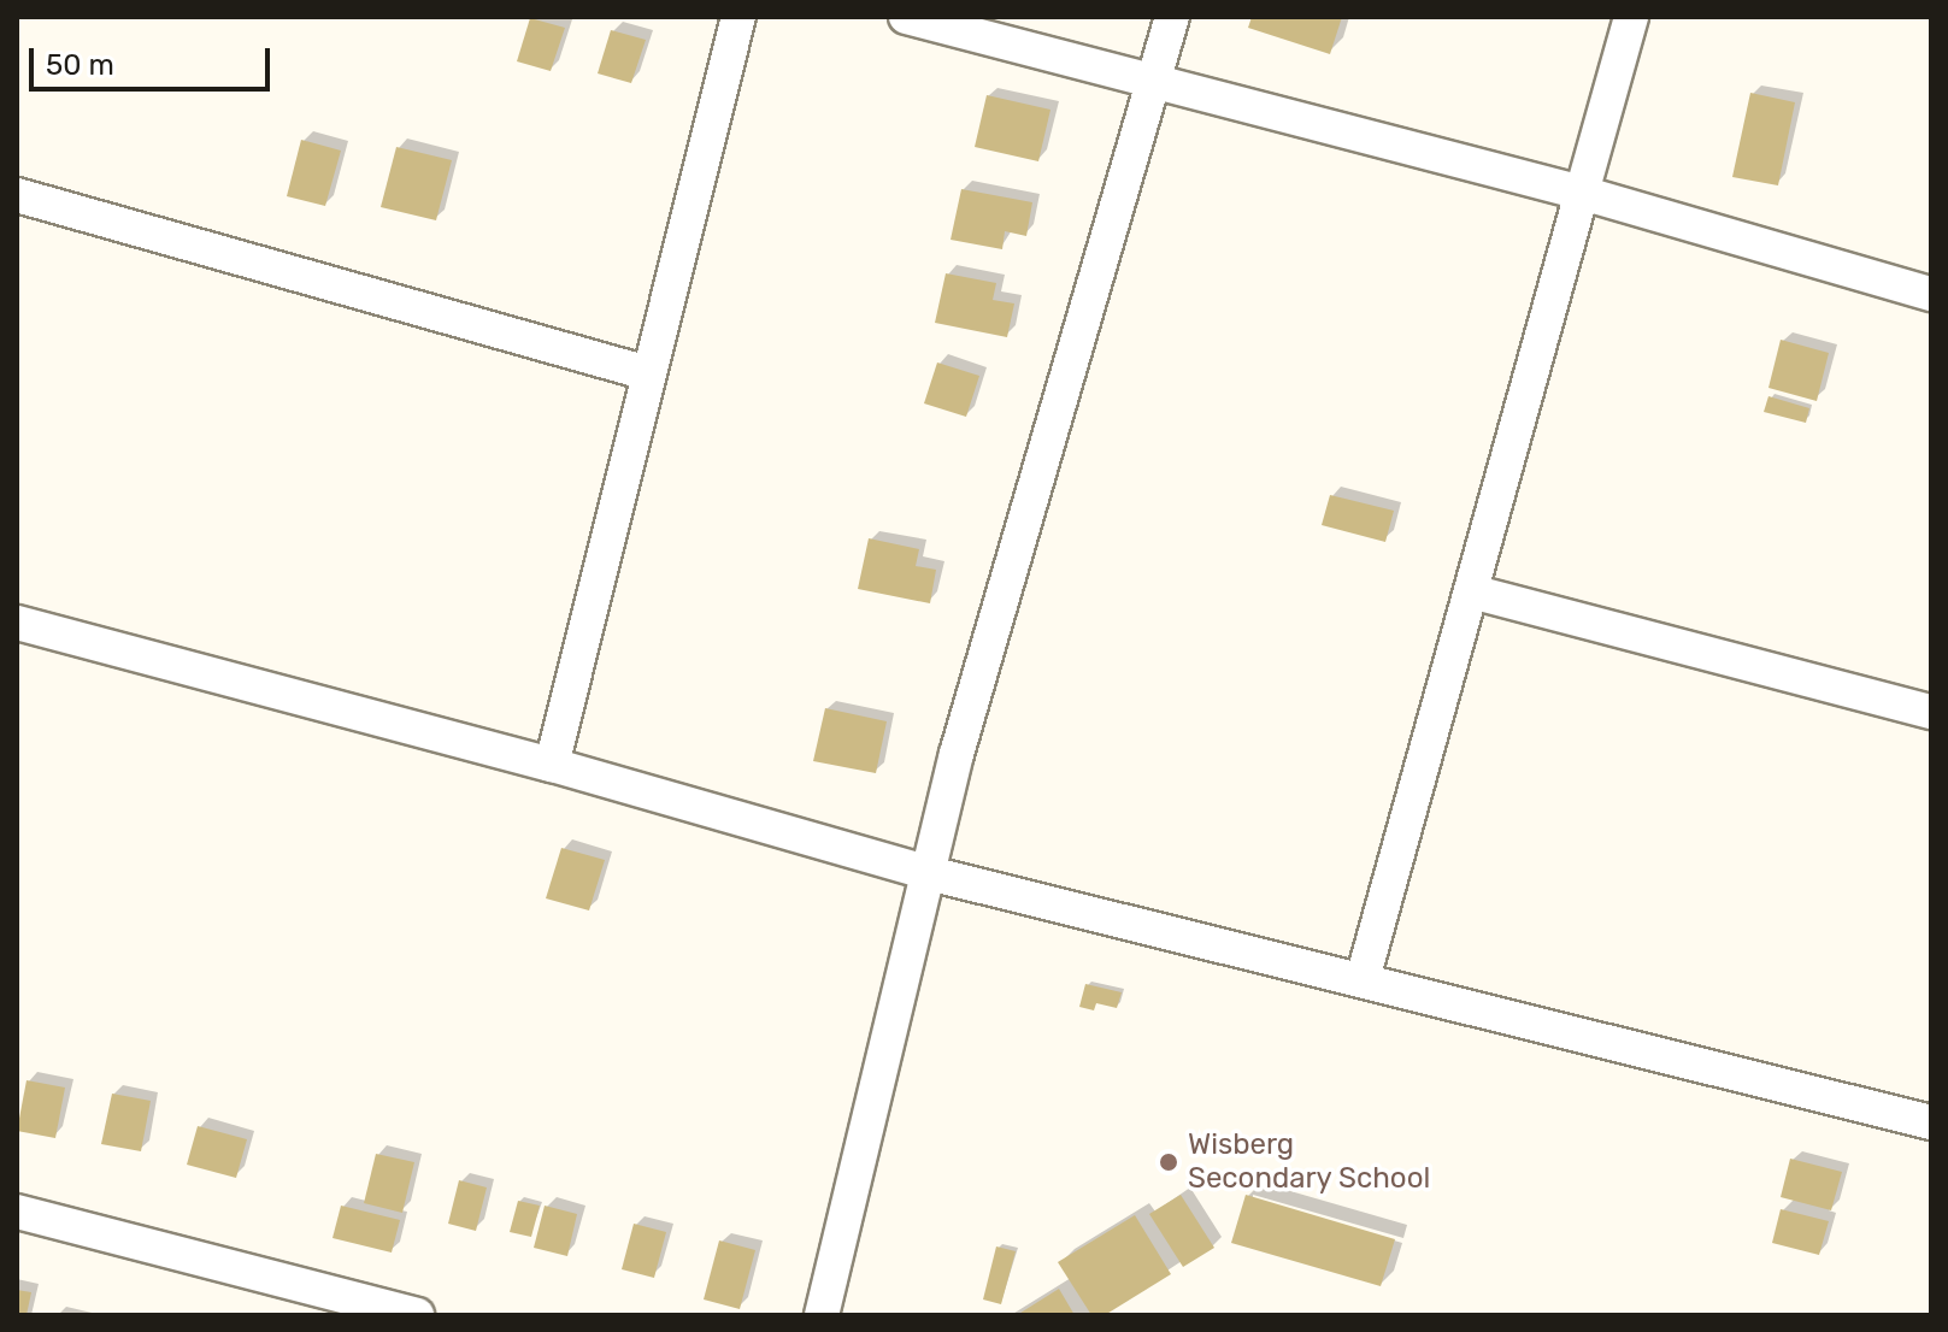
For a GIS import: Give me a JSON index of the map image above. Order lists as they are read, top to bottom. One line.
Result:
{"places":["Wisberg Secondary School"],"scale_bar":"50 m"}
